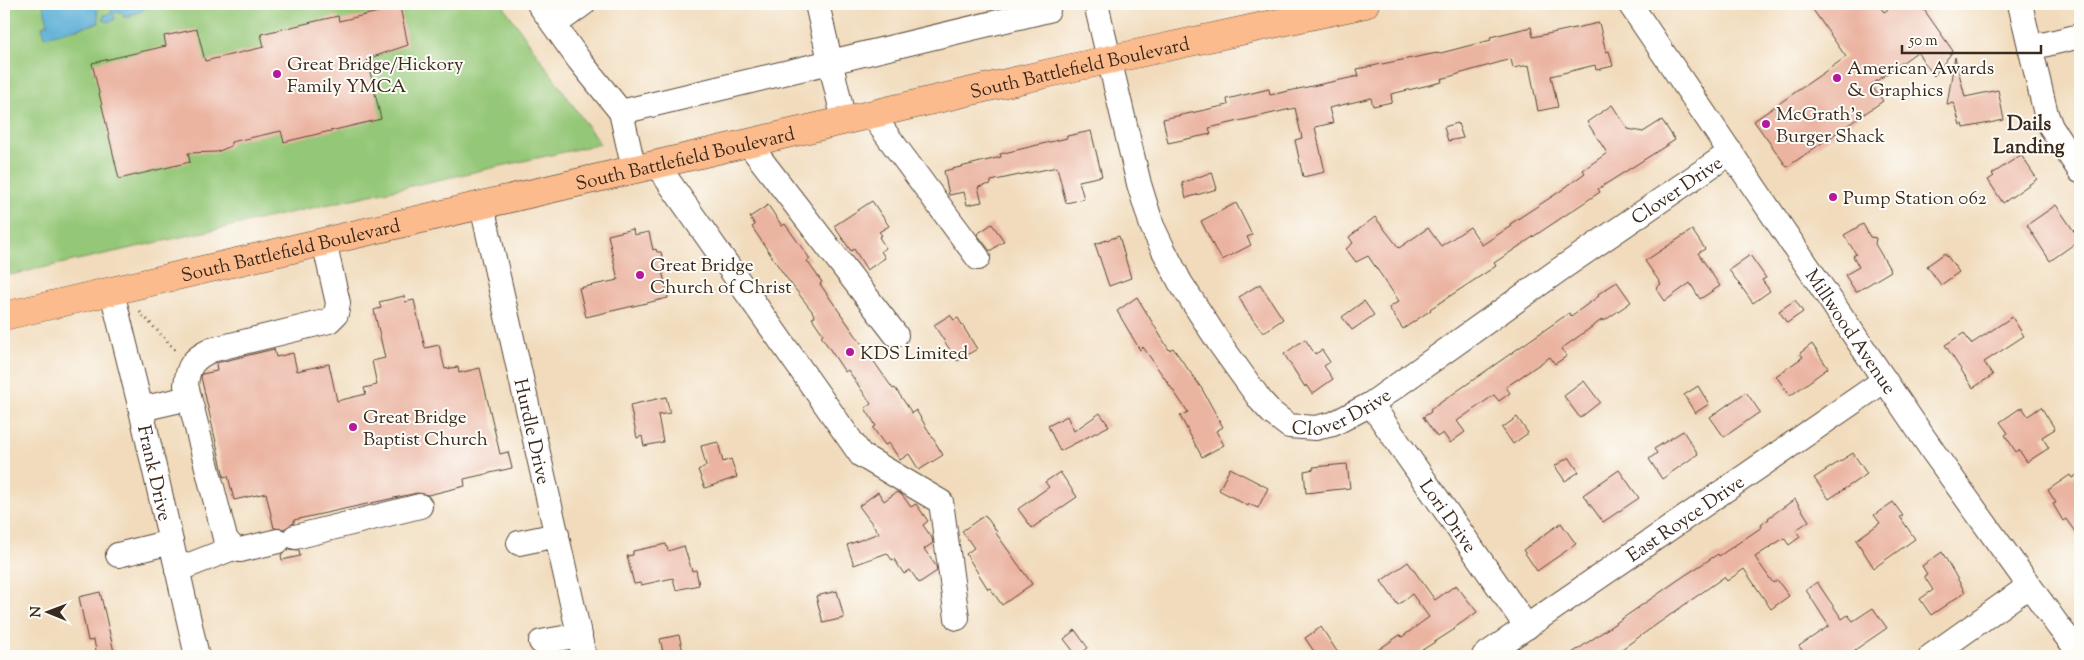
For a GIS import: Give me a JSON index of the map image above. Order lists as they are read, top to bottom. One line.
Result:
{"streets":{"main road":["South Battlefield Boulevard"],"street":["Clover Drive","Millwood Avenue","Hurdle Drive","Frank Drive","Lori Drive","East Royce Drive"]},"crossings":[["South Battlefield Boulevard","Clover Drive"],["South Battlefield Boulevard","Hurdle Drive"],["South Battlefield Boulevard","Frank Drive"],["Clover Drive","Millwood Avenue"],["Clover Drive","Lori Drive"],["Millwood Avenue","East Royce Drive"],["Lori Drive","East Royce Drive"]],"districts":["Dails Landing"],"places":["Great Bridge/Hickory Family YMCA","American Awards & Graphics","McGrath's Burger Shack","Pump Station 062","Great Bridge Church of Christ","KDS Limited","Great Bridge Baptist Church"],"scale_bar":"50 m","north":"left"}
